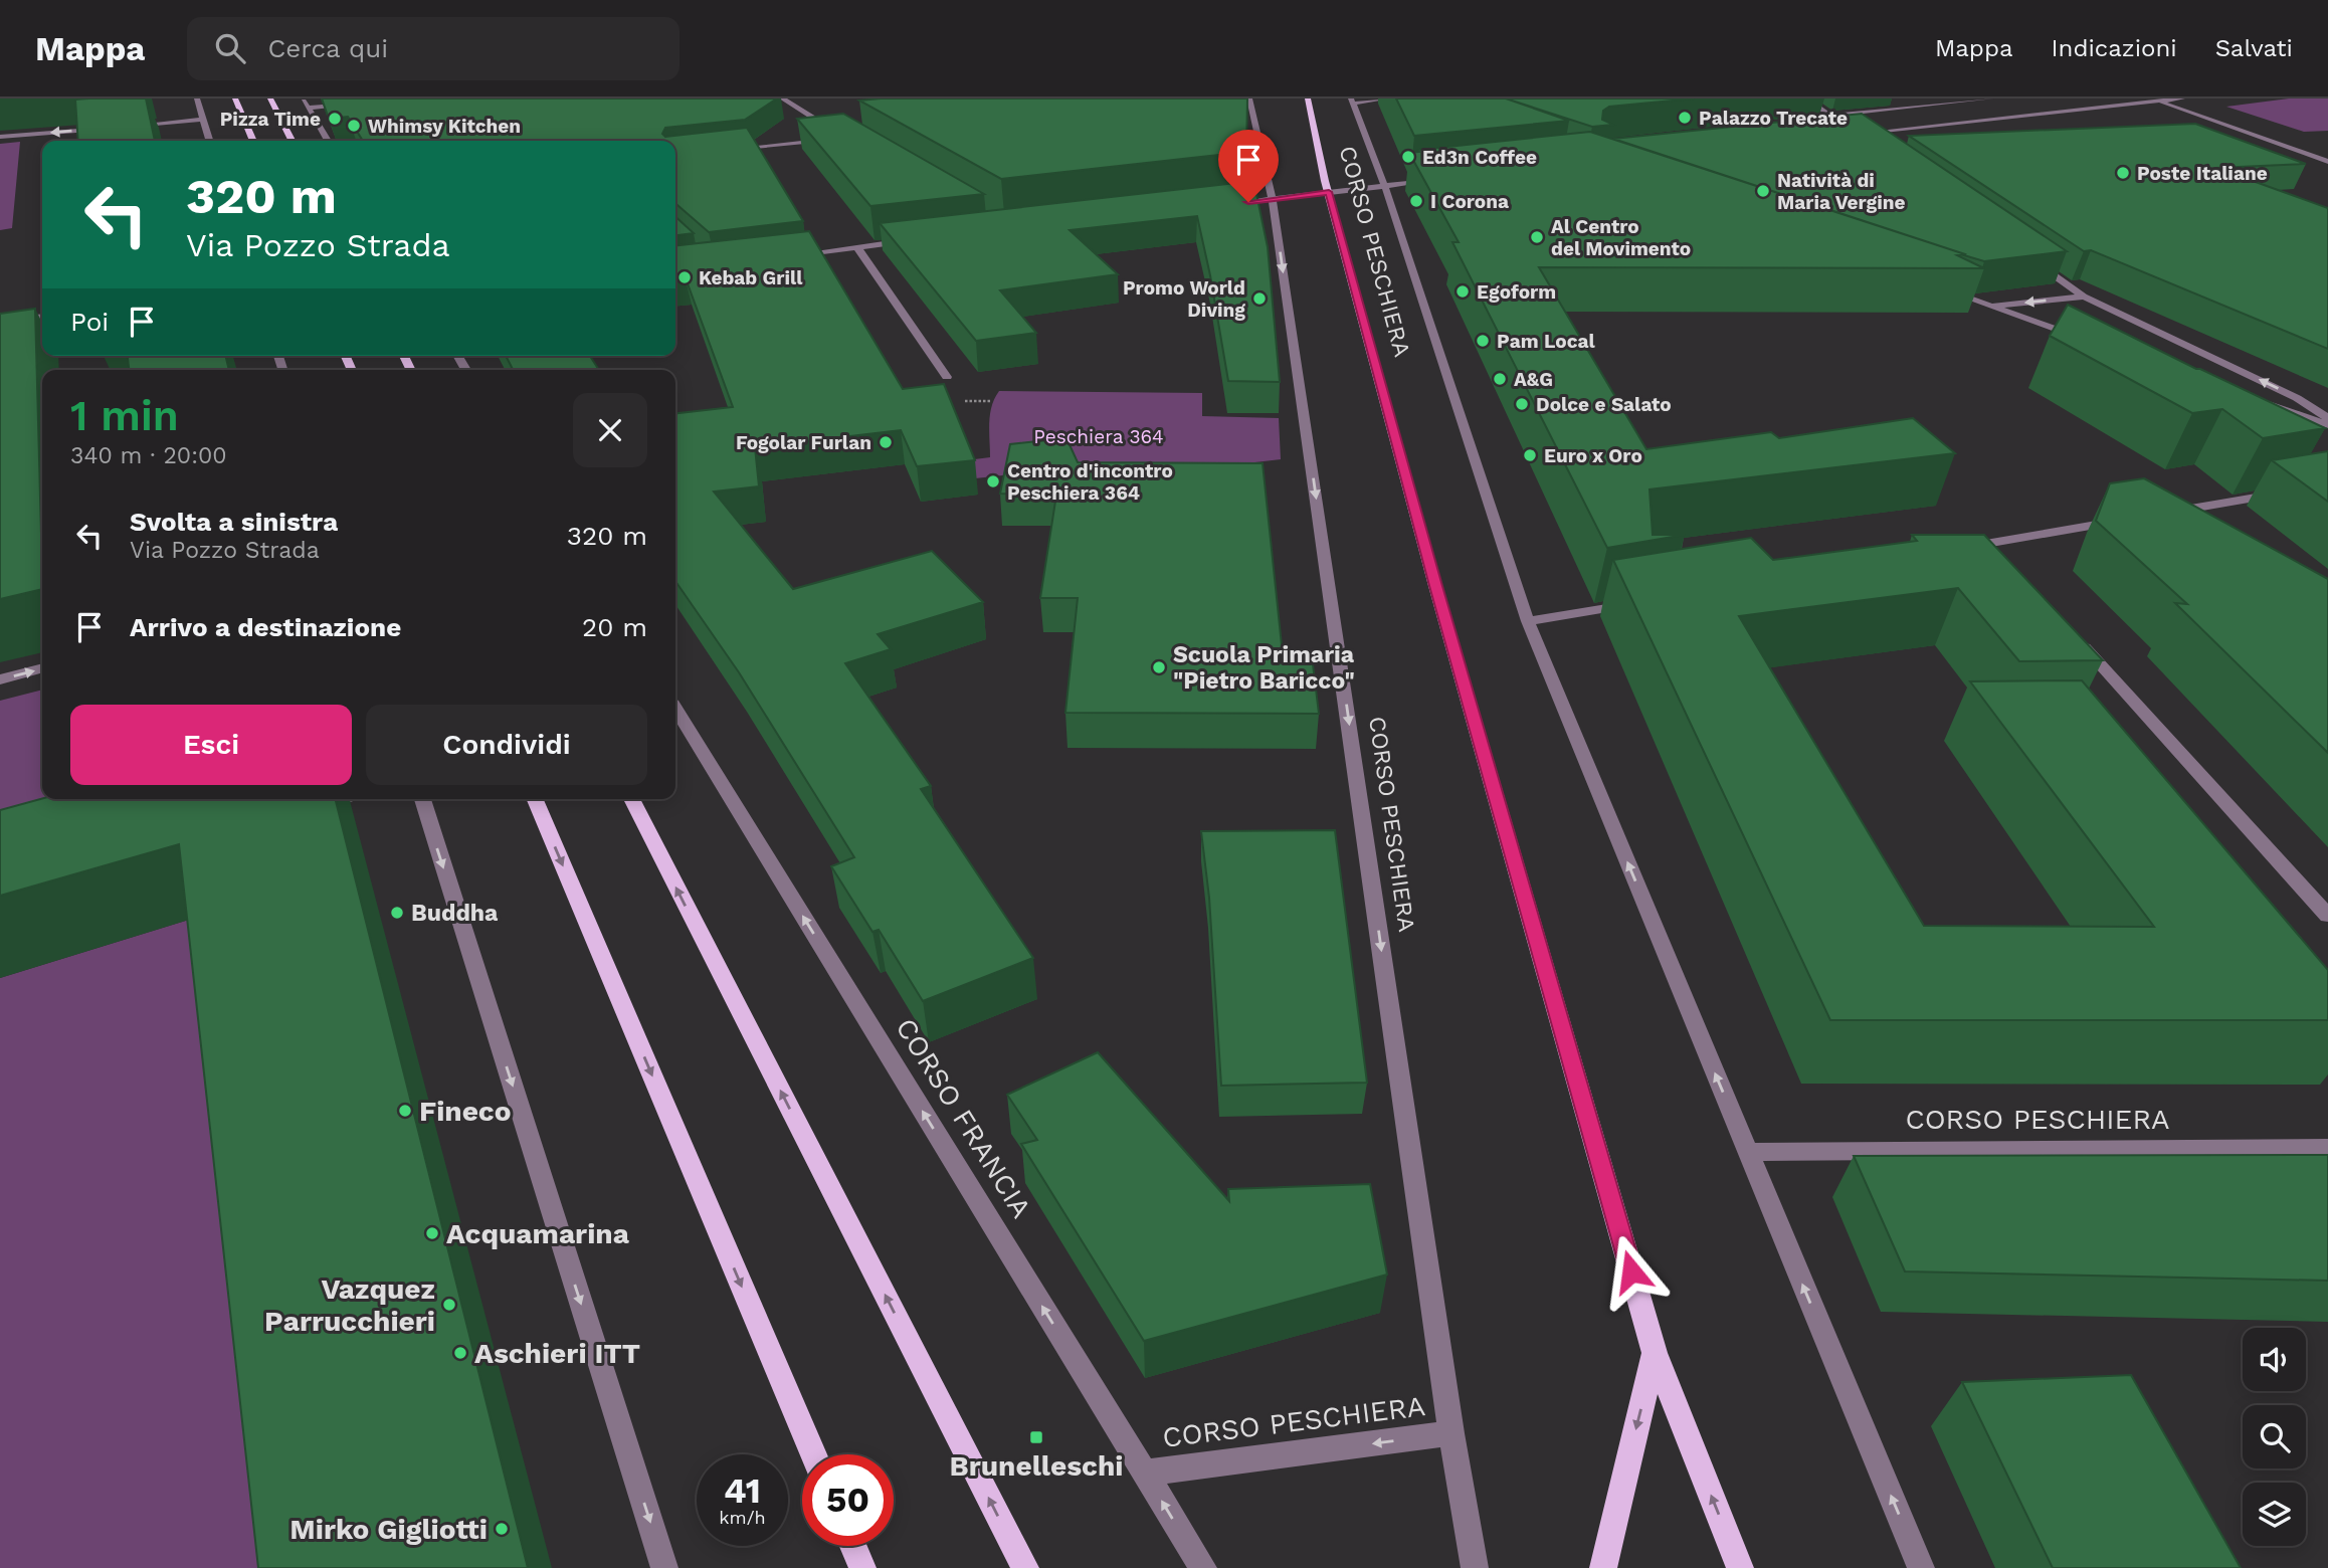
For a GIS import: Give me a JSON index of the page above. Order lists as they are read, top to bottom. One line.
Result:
{"streets":{"main road":["CORSO PESCHIERA"],"street":["CORSO FRANCIA"]},"crossings":[["CORSO PESCHIERA","CORSO FRANCIA"]],"one_way":["CORSO FRANCIA"],"parks":["Peschiera 364"],"places":{"other":["Palazzo Trecate","Pizza Time","Whimsy Kitchen","Ed3n Coffee","Poste Italiane","Natività di Maria Vergine","I Corona","Al Centro del Movimento","Kebab Grill","Egoform","Promo World Diving","Pam Local","A&G","Dolce e Salato","Fogolar Furlan","Euro x Oro","Centro d'incontro Peschiera 364","Scuola Primaria \"Pietro Baricco\"","Buddha","Fineco","Acquamarina","Vazquez Parrucchieri","Aschieri ITT","Mirko Gigliotti"],"transit":["Brunelleschi"]},"page":{"header":"Mappa","search":"Cerca qui","nav":["Mappa","Indicazioni","Salvati"],"turn":["320 m","Via Pozzo Strada"],"then":"Poi","heading":["1 min","340 m · 20:00"],"list":[{"name":"Svolta a sinistra","note":"Via Pozzo Strada","value":"320 m"},{"name":"Arrivo a destinazione","value":"20 m"}],"buttons":["Esci","Condividi"],"speed":"41 km/h","limit":"50"}}
